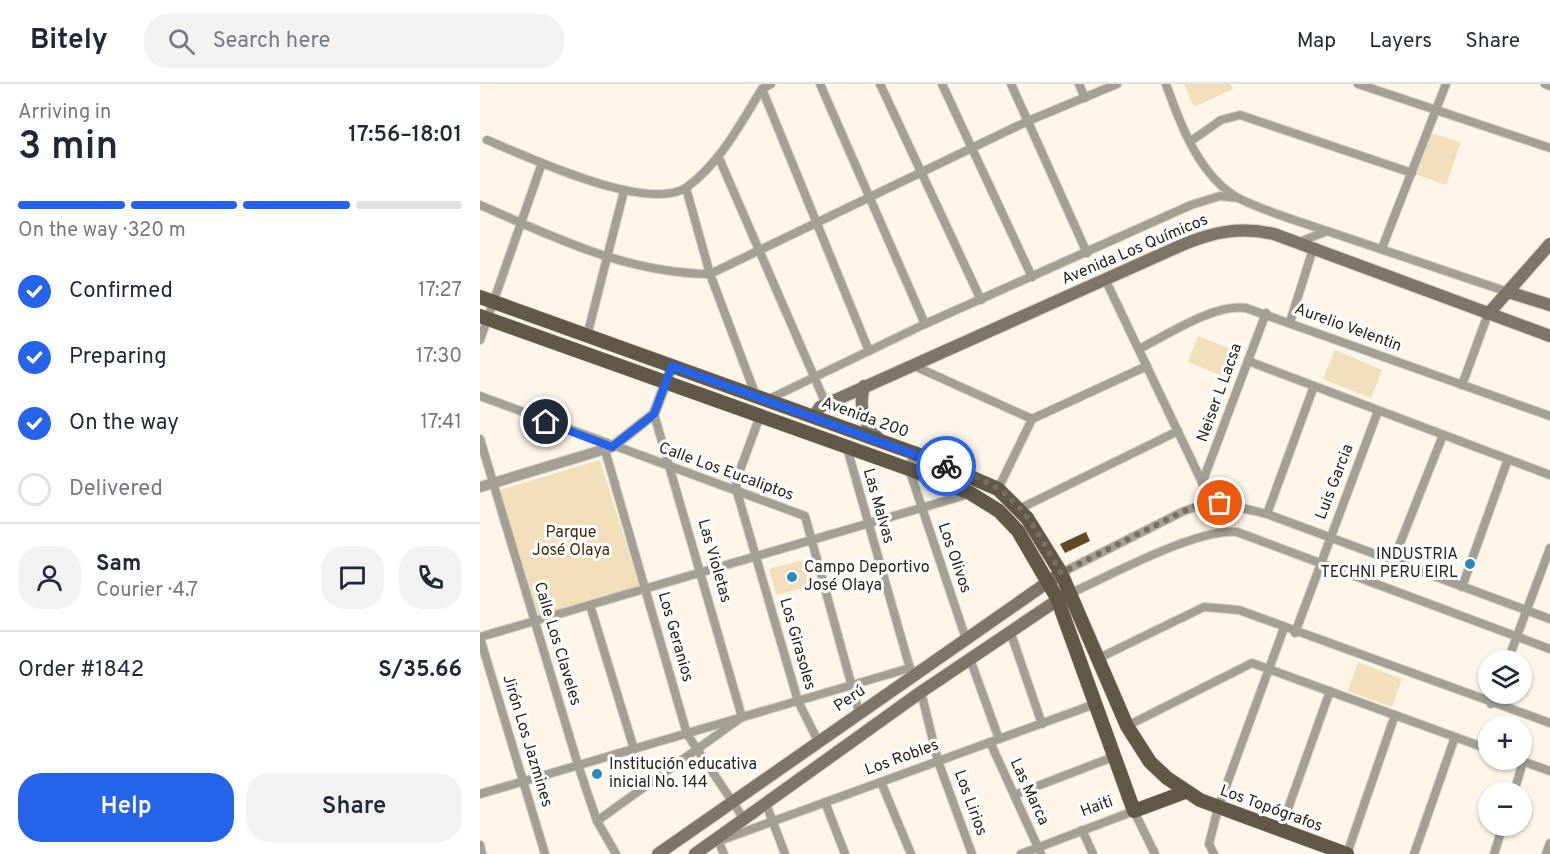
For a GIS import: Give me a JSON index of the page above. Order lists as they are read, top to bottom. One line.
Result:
{"streets":{"main road":["Avenida Los Químicos","Avenida 200","Perú","Haiti","Los Topógrafos"],"street":["Aurelio Velentin","Neiser L Lacsa","Calle Los Eucaliptos","Luis Garcia","Las Malvas","Los Olivos","Las Violetas","Los Geranios","Calle Los Claveles","Los Girasoles","Jirón Los Jazmines","Los Robles","Las Marca","Los Lirios"]},"crossings":[["Avenida Los Químicos","Avenida 200"],["Aurelio Velentin","Neiser L Lacsa"],["Avenida 200","Las Malvas"],["Avenida 200","Los Olivos"],["Avenida 200","Los Girasoles"],["Avenida 200","Perú"],["Avenida 200","Los Robles"],["Avenida 200","Haiti"],["Avenida 200","Los Topógrafos"],["Calle Los Eucaliptos","Las Violetas"],["Calle Los Eucaliptos","Los Geranios"],["Calle Los Eucaliptos","Los Girasoles"],["Calle Los Eucaliptos","Perú"],["Las Malvas","Perú"],["Los Olivos","Perú"],["Los Geranios","Perú"],["Los Girasoles","Perú"],["Los Robles","Las Marca"],["Los Robles","Los Lirios"],["Las Marca","Haiti"],["Haiti","Los Topógrafos"]],"parks":["Parque José Olaya"],"places":["INDUSTRIA TECHNI PERU EIRL","Campo Deportivo José Olaya","Institución educativa inicial No. 144"],"page":{"header":"Bitely","search":"Search here","nav":["Map","Layers","Share"],"heading":["3 min","Arriving in","17:56–18:01"],"panel":["Sam","Courier · 4.7","Order #1842","S/35.66"],"bar":"On the way · 320 m","list":[["Confirmed","17:27"],["Preparing","17:30"],["On the way","17:41"],"Delivered"],"map_buttons":["+","−"],"buttons":["Help","Share"]}}
